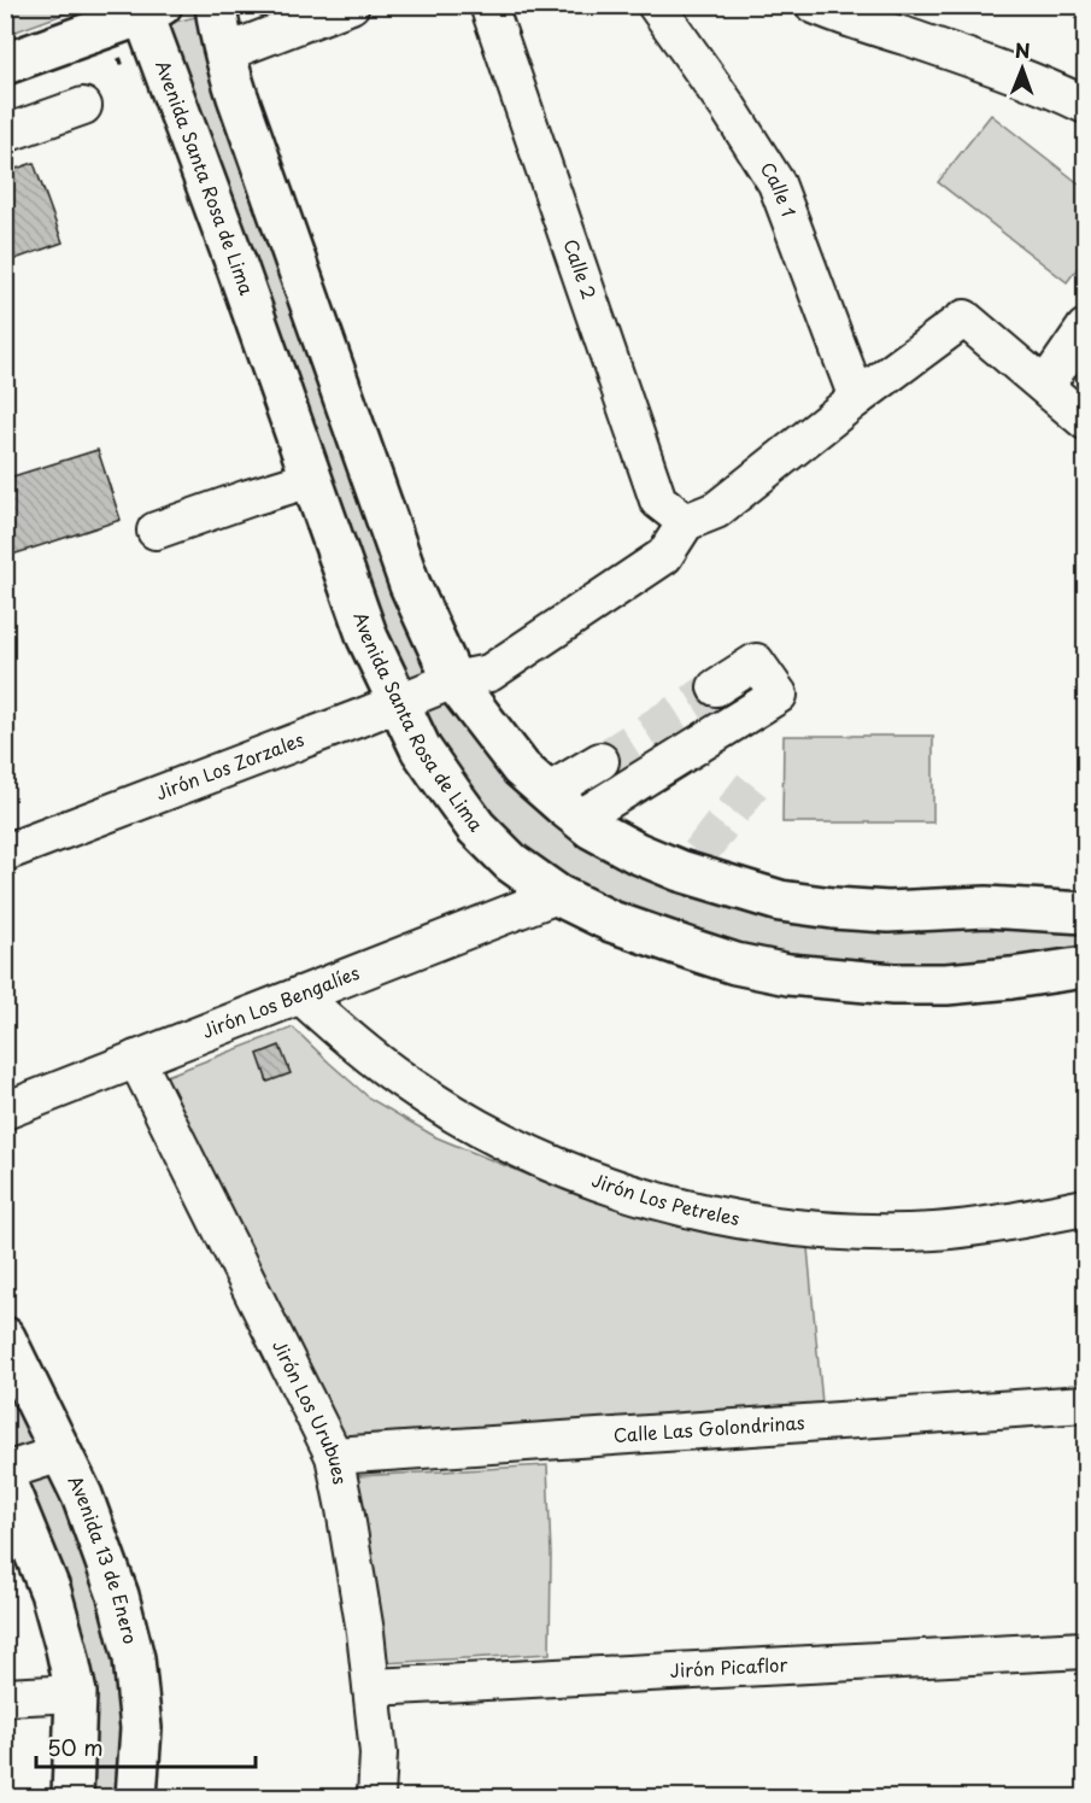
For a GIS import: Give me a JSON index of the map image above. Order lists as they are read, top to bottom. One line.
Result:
{"streets":{"main road":["Avenida Santa Rosa de Lima","Avenida 13 de Enero"],"street":["Calle 1","Calle 2","Jirón Los Zorzales","Jirón Los Bengalíes","Jirón Los Petreles","Jirón Los Urubues","Calle Las Golondrinas","Jirón Picaflor"]},"crossings":[["Avenida Santa Rosa de Lima","Jirón Los Zorzales"],["Avenida Santa Rosa de Lima","Jirón Los Bengalíes"],["Calle 2","Jirón Los Zorzales"],["Jirón Los Bengalíes","Jirón Los Petreles"],["Jirón Los Bengalíes","Jirón Los Urubues"],["Jirón Los Urubues","Calle Las Golondrinas"],["Jirón Los Urubues","Jirón Picaflor"]],"scale_bar":"50 m","north":"top"}
